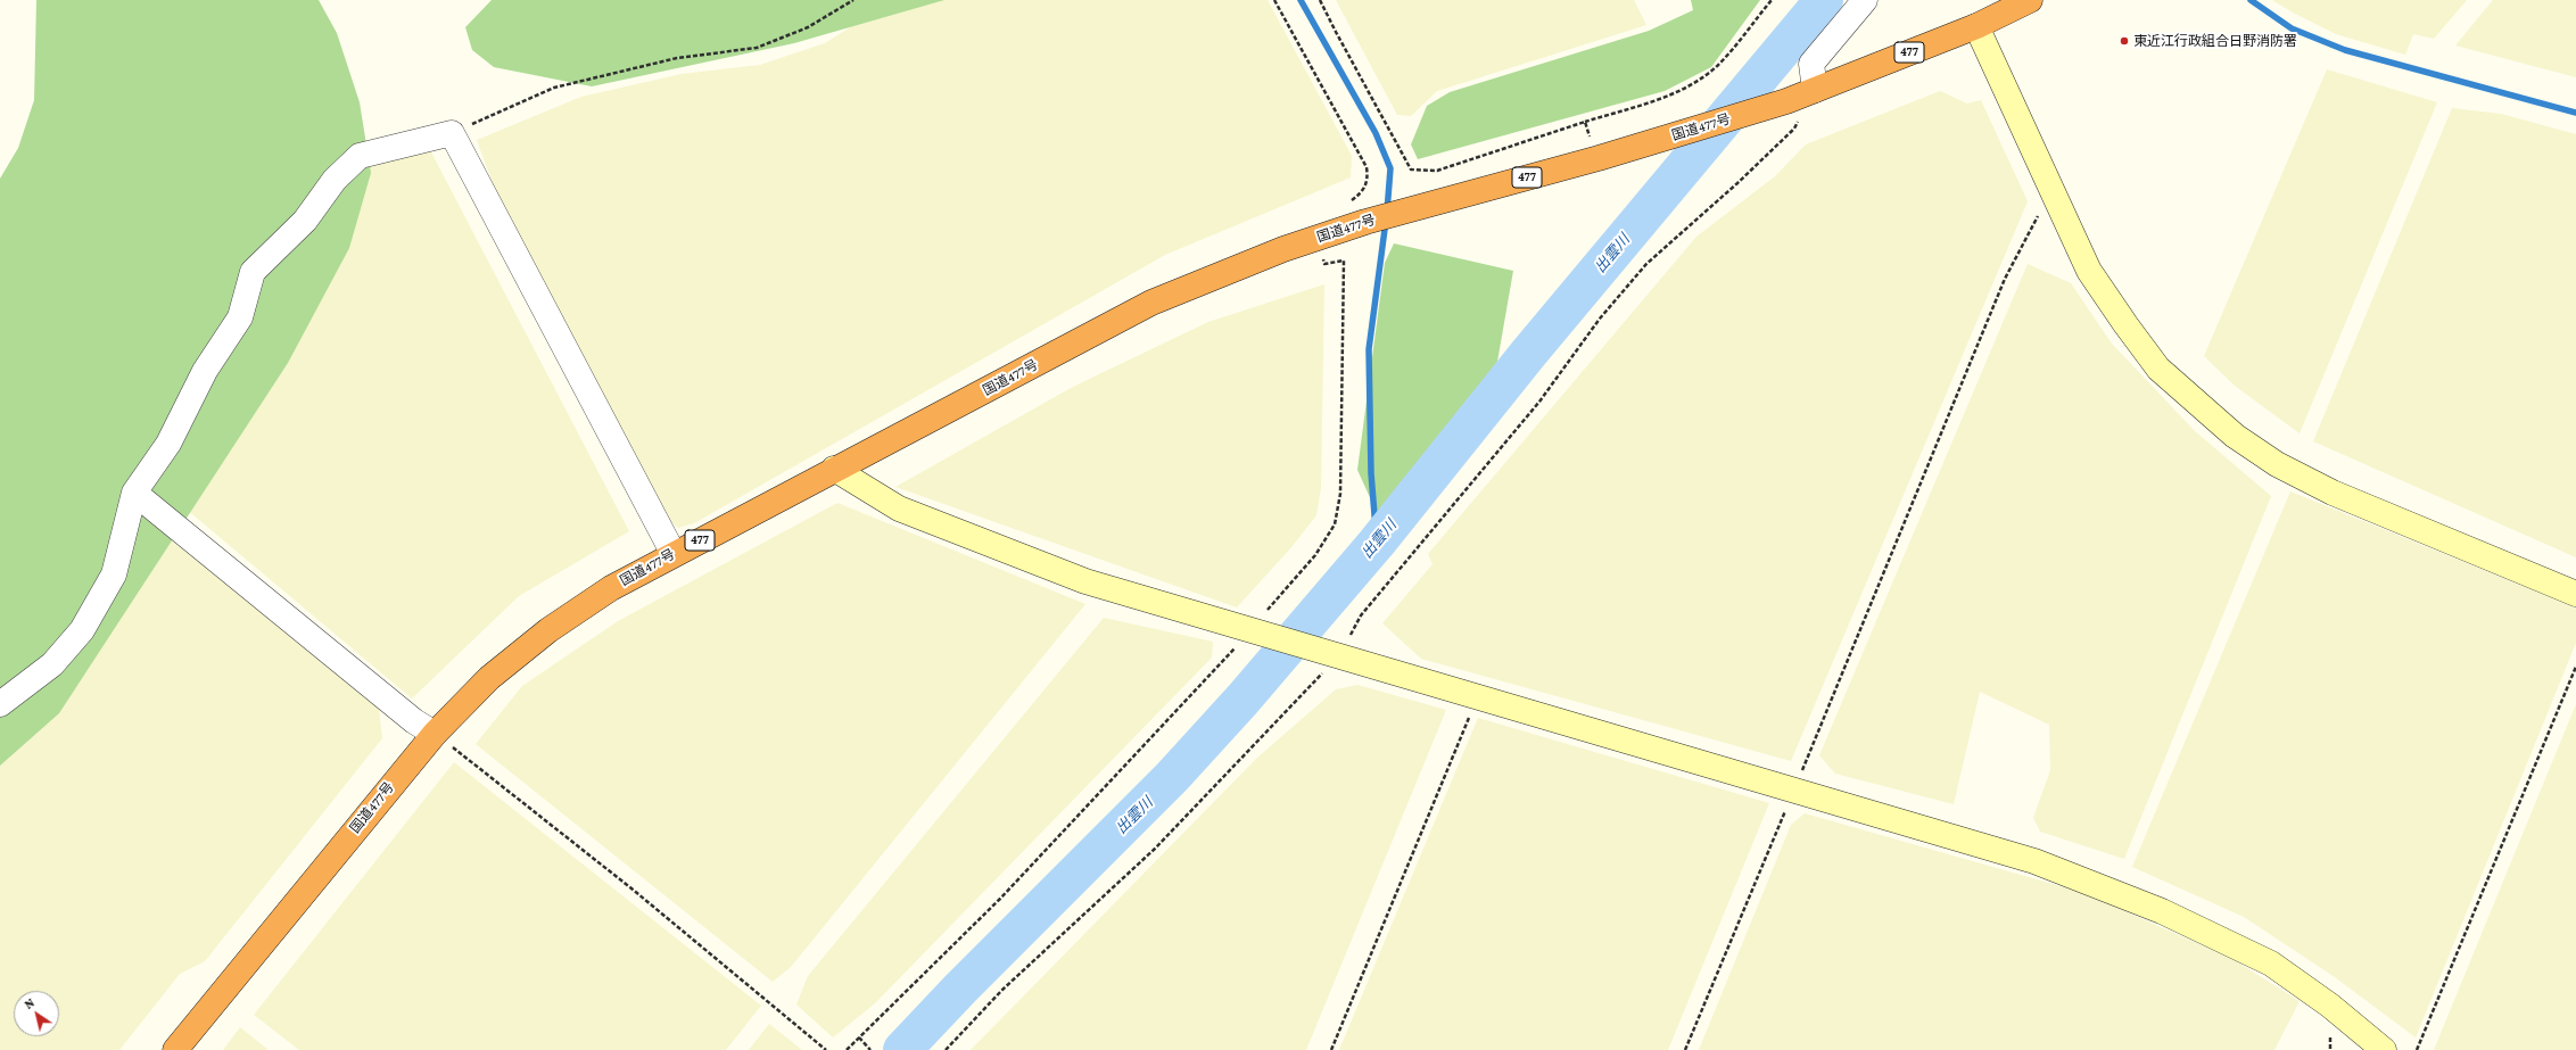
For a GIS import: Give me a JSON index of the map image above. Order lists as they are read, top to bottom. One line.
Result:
{"streets":{"highway":["477","国道477号"]},"water":["出雲川"],"places":["東近江行政組合日野消防署"],"north":"top left"}
